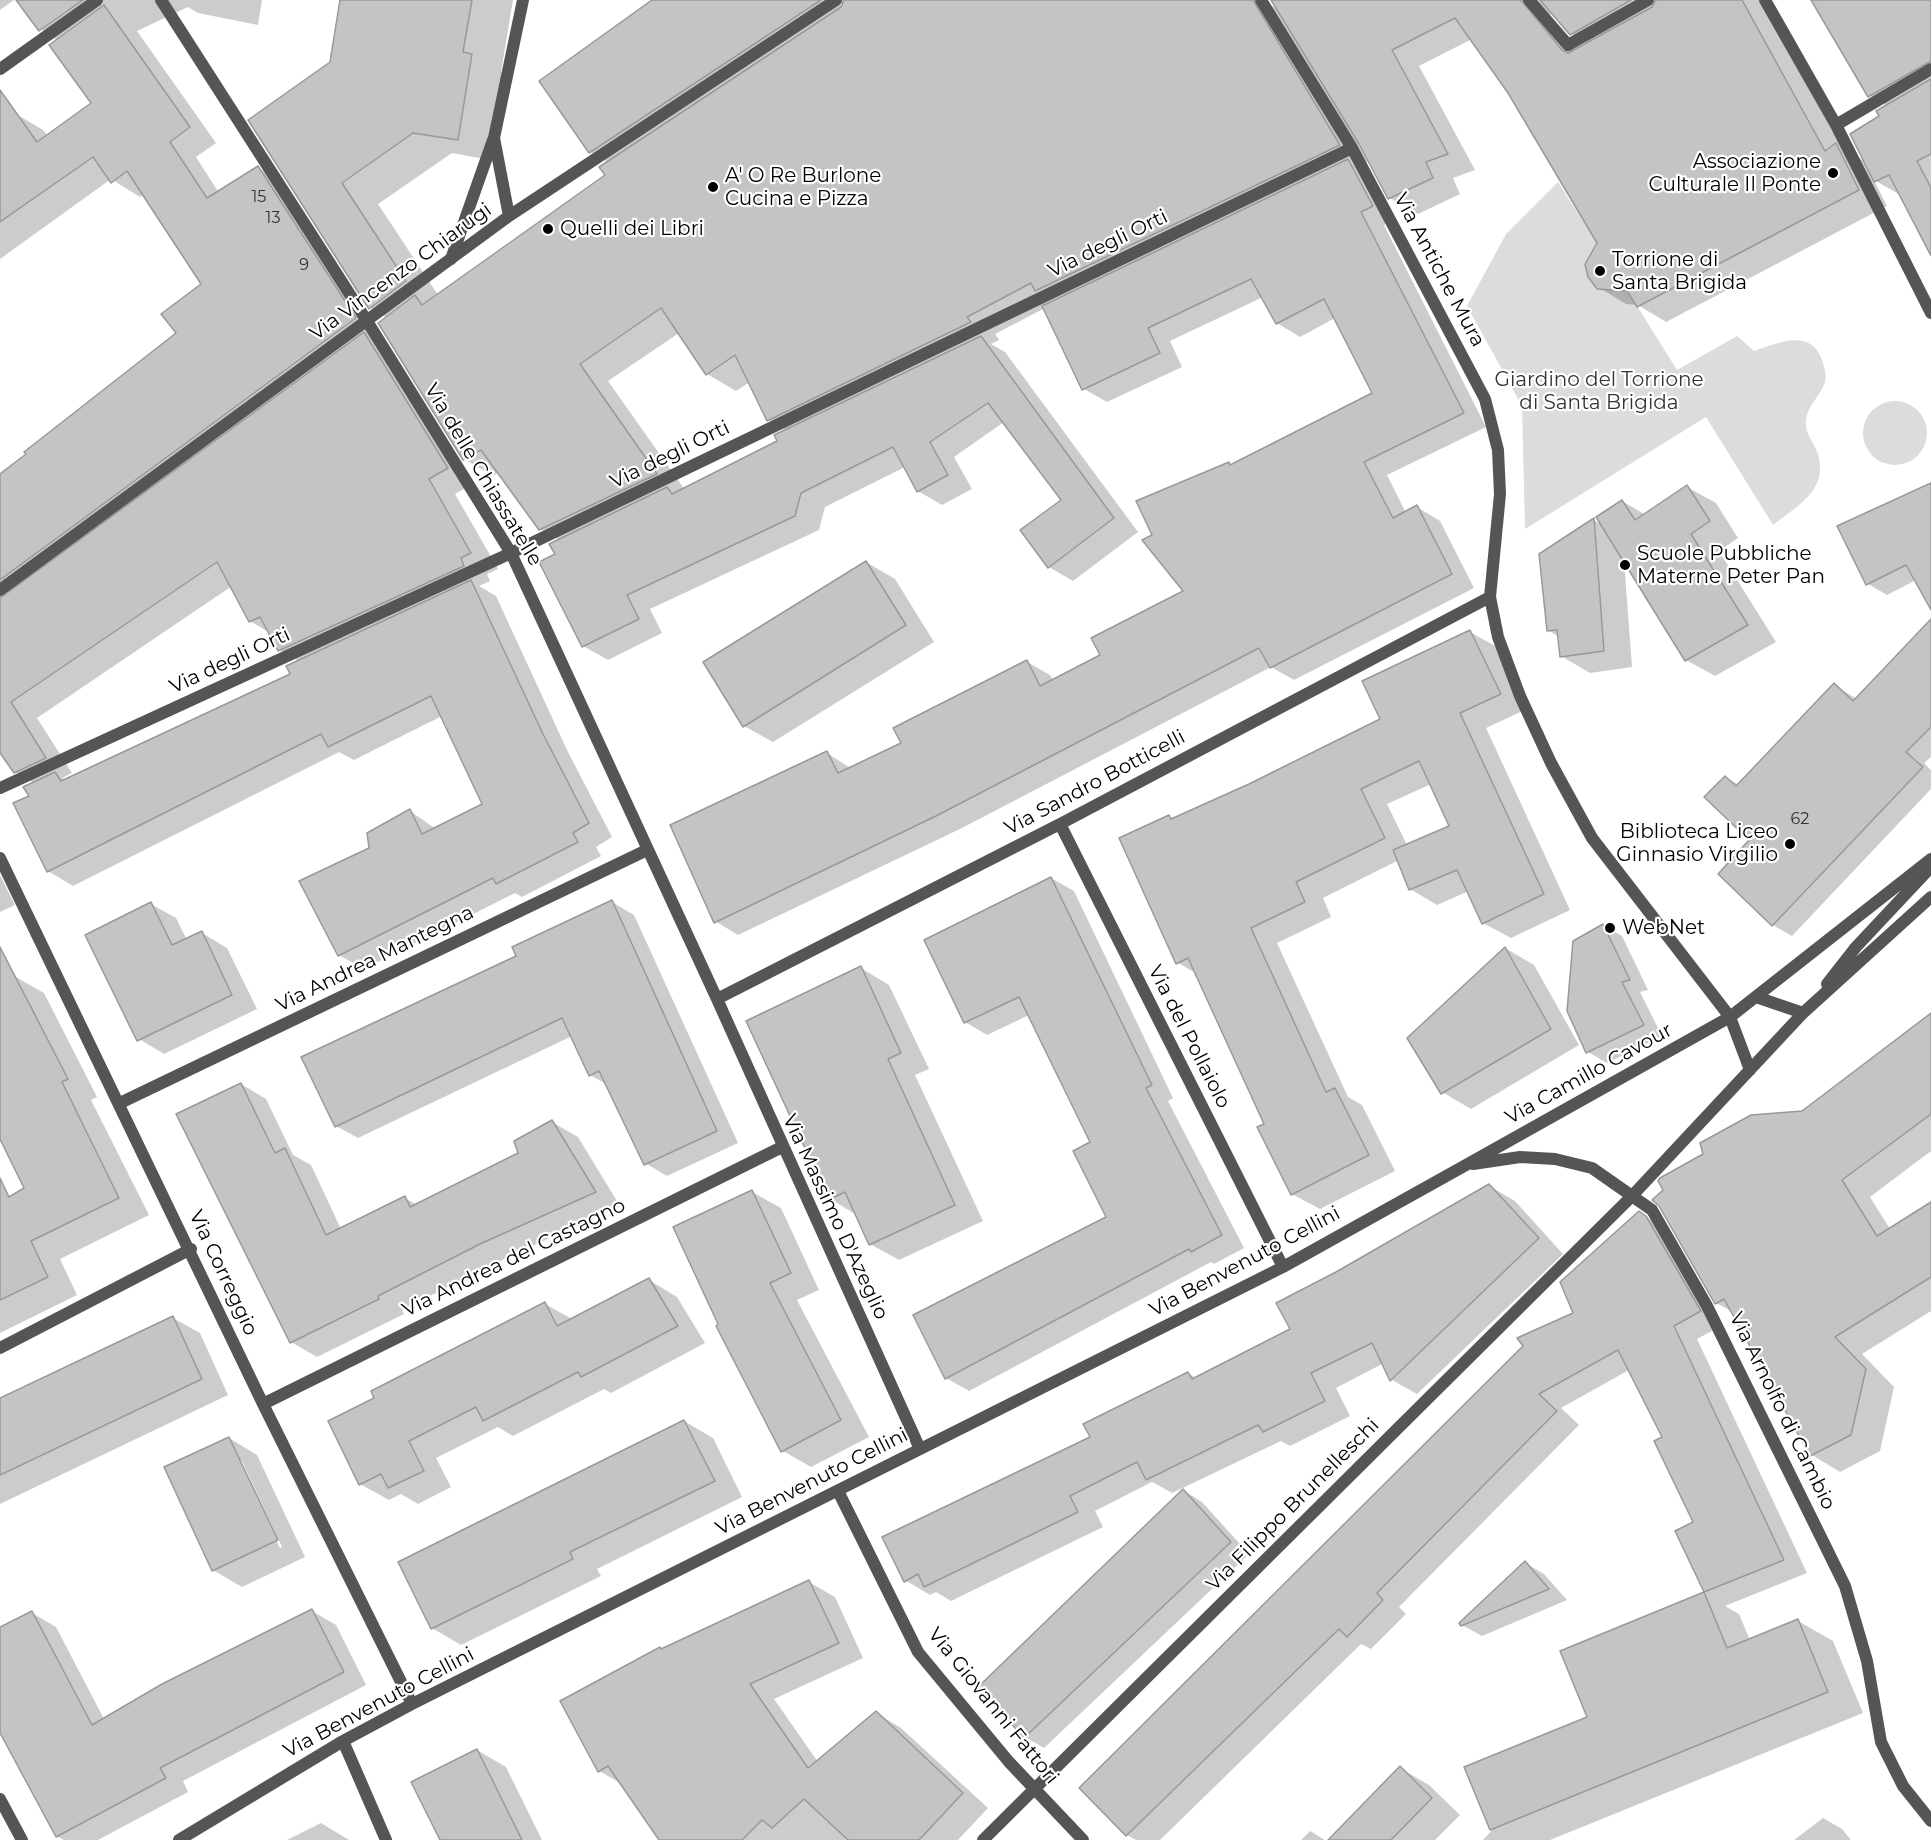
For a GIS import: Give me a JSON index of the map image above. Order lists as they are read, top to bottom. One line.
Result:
{"streets":{"street":["Via degli Orti","Via Antiche Mura","Via Vincenzo Chiarugi","Via delle Chiassatelle","Via Sandro Botticelli","Via Andrea Mantegna","Via del Pollaiolo","Via Camillo Cavour","Via Massimo D'Azeglio","Via Andrea del Castagno","Via Benvenuto Cellini","Via Correggio","Via Arnolfo di Cambio","Via Filippo Brunelleschi","Via Giovanni Fattori"]},"crossings":[["Via degli Orti","Via Antiche Mura"],["Via degli Orti","Via delle Chiassatelle"],["Via Antiche Mura","Via Sandro Botticelli"],["Via Antiche Mura","Via Camillo Cavour"],["Via Vincenzo Chiarugi","Via delle Chiassatelle"],["Via delle Chiassatelle","Via Sandro Botticelli"],["Via delle Chiassatelle","Via Andrea Mantegna"],["Via delle Chiassatelle","Via Massimo D'Azeglio"],["Via Sandro Botticelli","Via del Pollaiolo"],["Via Sandro Botticelli","Via Massimo D'Azeglio"],["Via Andrea Mantegna","Via Correggio"],["Via del Pollaiolo","Via Benvenuto Cellini"],["Via Camillo Cavour","Via Benvenuto Cellini"],["Via Camillo Cavour","Via Arnolfo di Cambio"],["Via Massimo D'Azeglio","Via Andrea del Castagno"],["Via Massimo D'Azeglio","Via Benvenuto Cellini"],["Via Andrea del Castagno","Via Correggio"],["Via Benvenuto Cellini","Via Correggio"],["Via Benvenuto Cellini","Via Arnolfo di Cambio"],["Via Benvenuto Cellini","Via Giovanni Fattori"],["Via Arnolfo di Cambio","Via Filippo Brunelleschi"],["Via Filippo Brunelleschi","Via Giovanni Fattori"]],"parks":["Giardino del Torrione di Santa Brigida"],"places":["Associazione Culturale Il Ponte","A' O Re Burlone Cucina e Pizza","Quelli dei Libri","Torrione di Santa Brigida","Scuole Pubbliche Materne Peter Pan","Biblioteca Liceo Ginnasio Virgilio","WebNet"],"house_numbers":["15","13","9","62"]}
